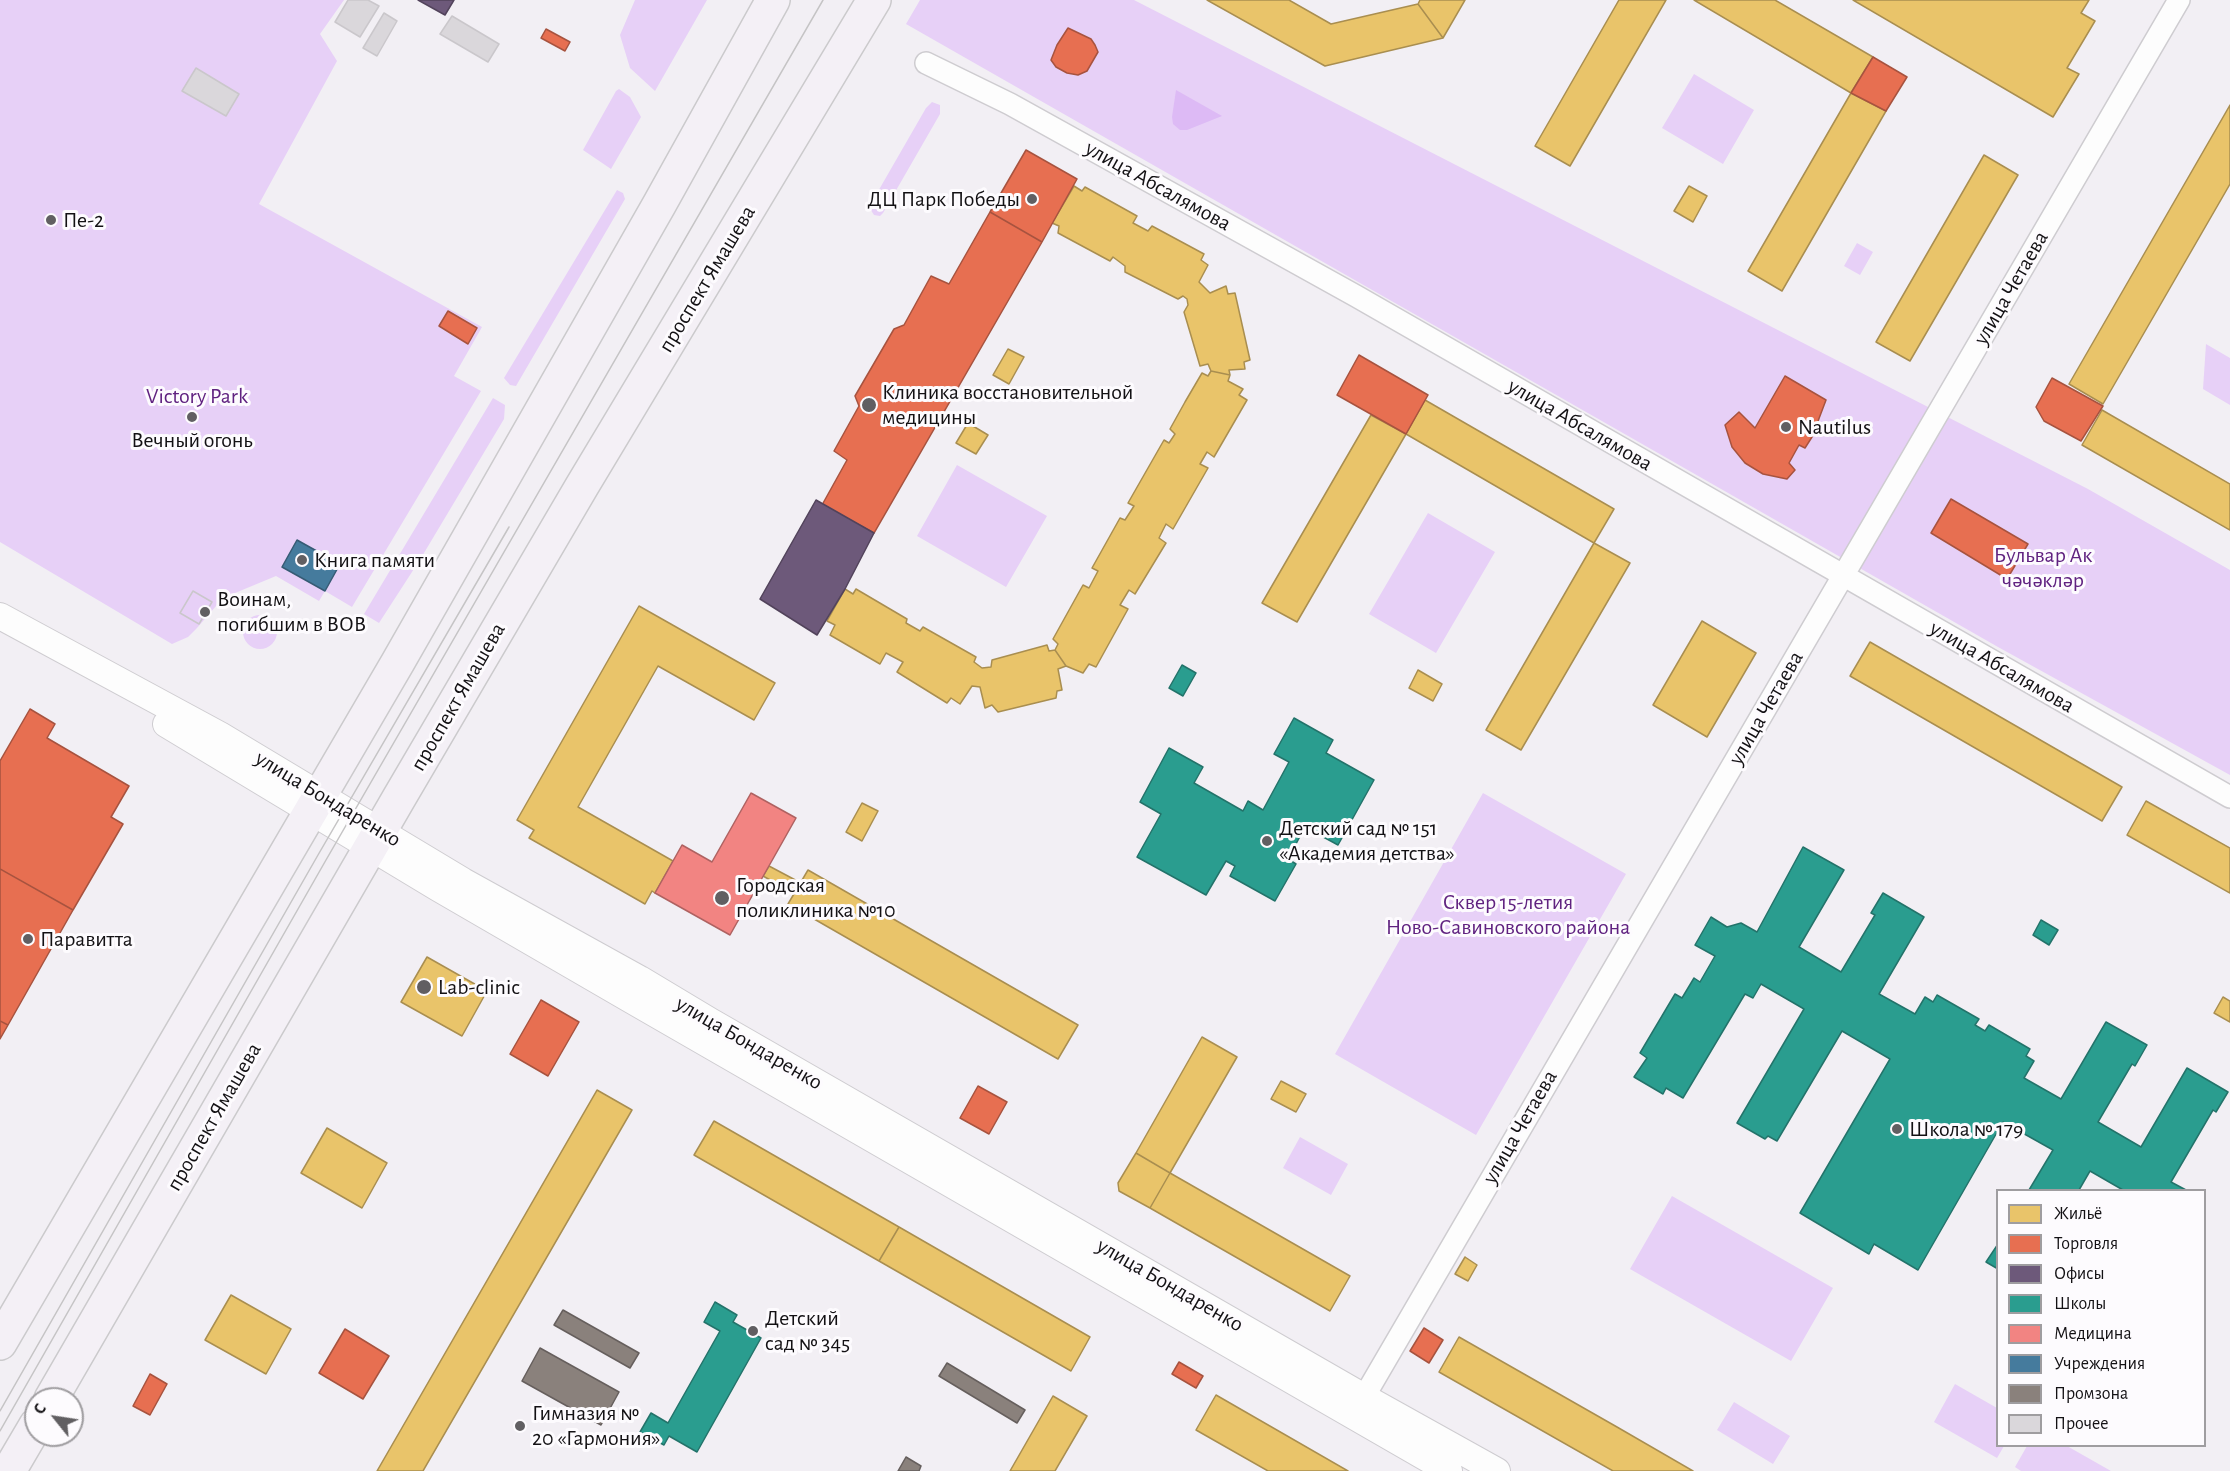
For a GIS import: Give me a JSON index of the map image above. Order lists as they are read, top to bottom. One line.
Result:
{"streets":{"main road":["проспект Ямашева"],"street":["улица Абсалямова","улица Четаева","улица Бондаренко"]},"crossings":[["улица Абсалямова","улица Четаева"],["проспект Ямашева","улица Бондаренко"],["улица Четаева","улица Бондаренко"]],"parks":["Victory Park","Бульвар Ак чәчәкләр","Сквер 15-летия Ново-Савиновского района"],"places":["ДЦ Парк Победы","Пе-2","Клиника восстановительной медицины","Вечный огонь","Nautilus","Книга памяти","Воинам, погибшим в ВОВ","Детский сад № 151 «Академия детства»","Городская поликлиника №10","Паравитта","Lab-clinic","Школа № 179","Детский сад № 345","Гимназия № 20 «Гармония»"],"legend":["Жильё","Торговля","Офисы","Школы","Медицина","Учреждения","Промзона","Прочее"],"north":"top left"}
